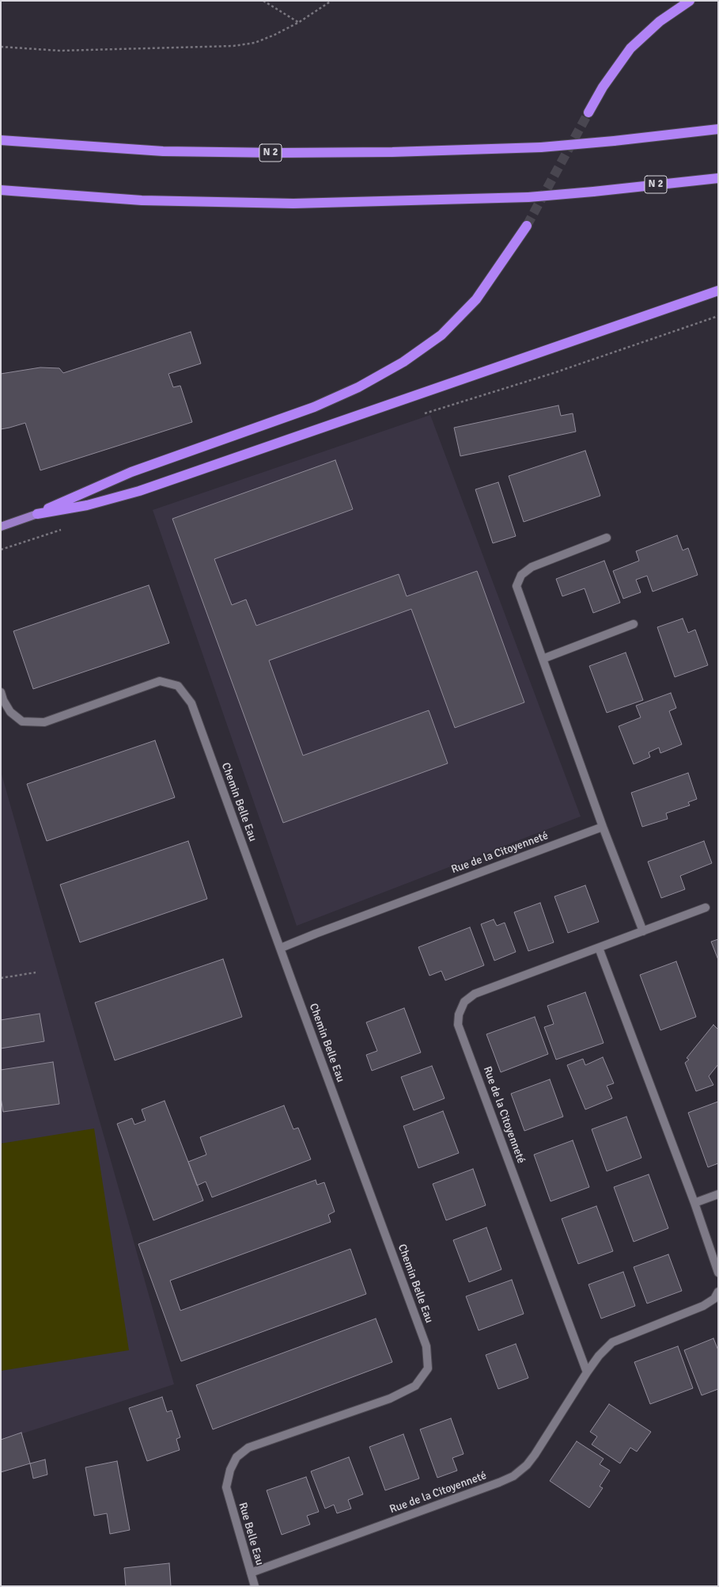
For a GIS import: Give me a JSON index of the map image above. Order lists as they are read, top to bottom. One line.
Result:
{"streets":{"highway":["N 2"],"street":["Chemin Belle Eau","Rue de la Citoyenneté","Rue Belle Eau"]},"crossings":[["Chemin Belle Eau","Rue de la Citoyenneté"],["Chemin Belle Eau","Rue Belle Eau"],["Rue de la Citoyenneté","Rue Belle Eau"]]}
